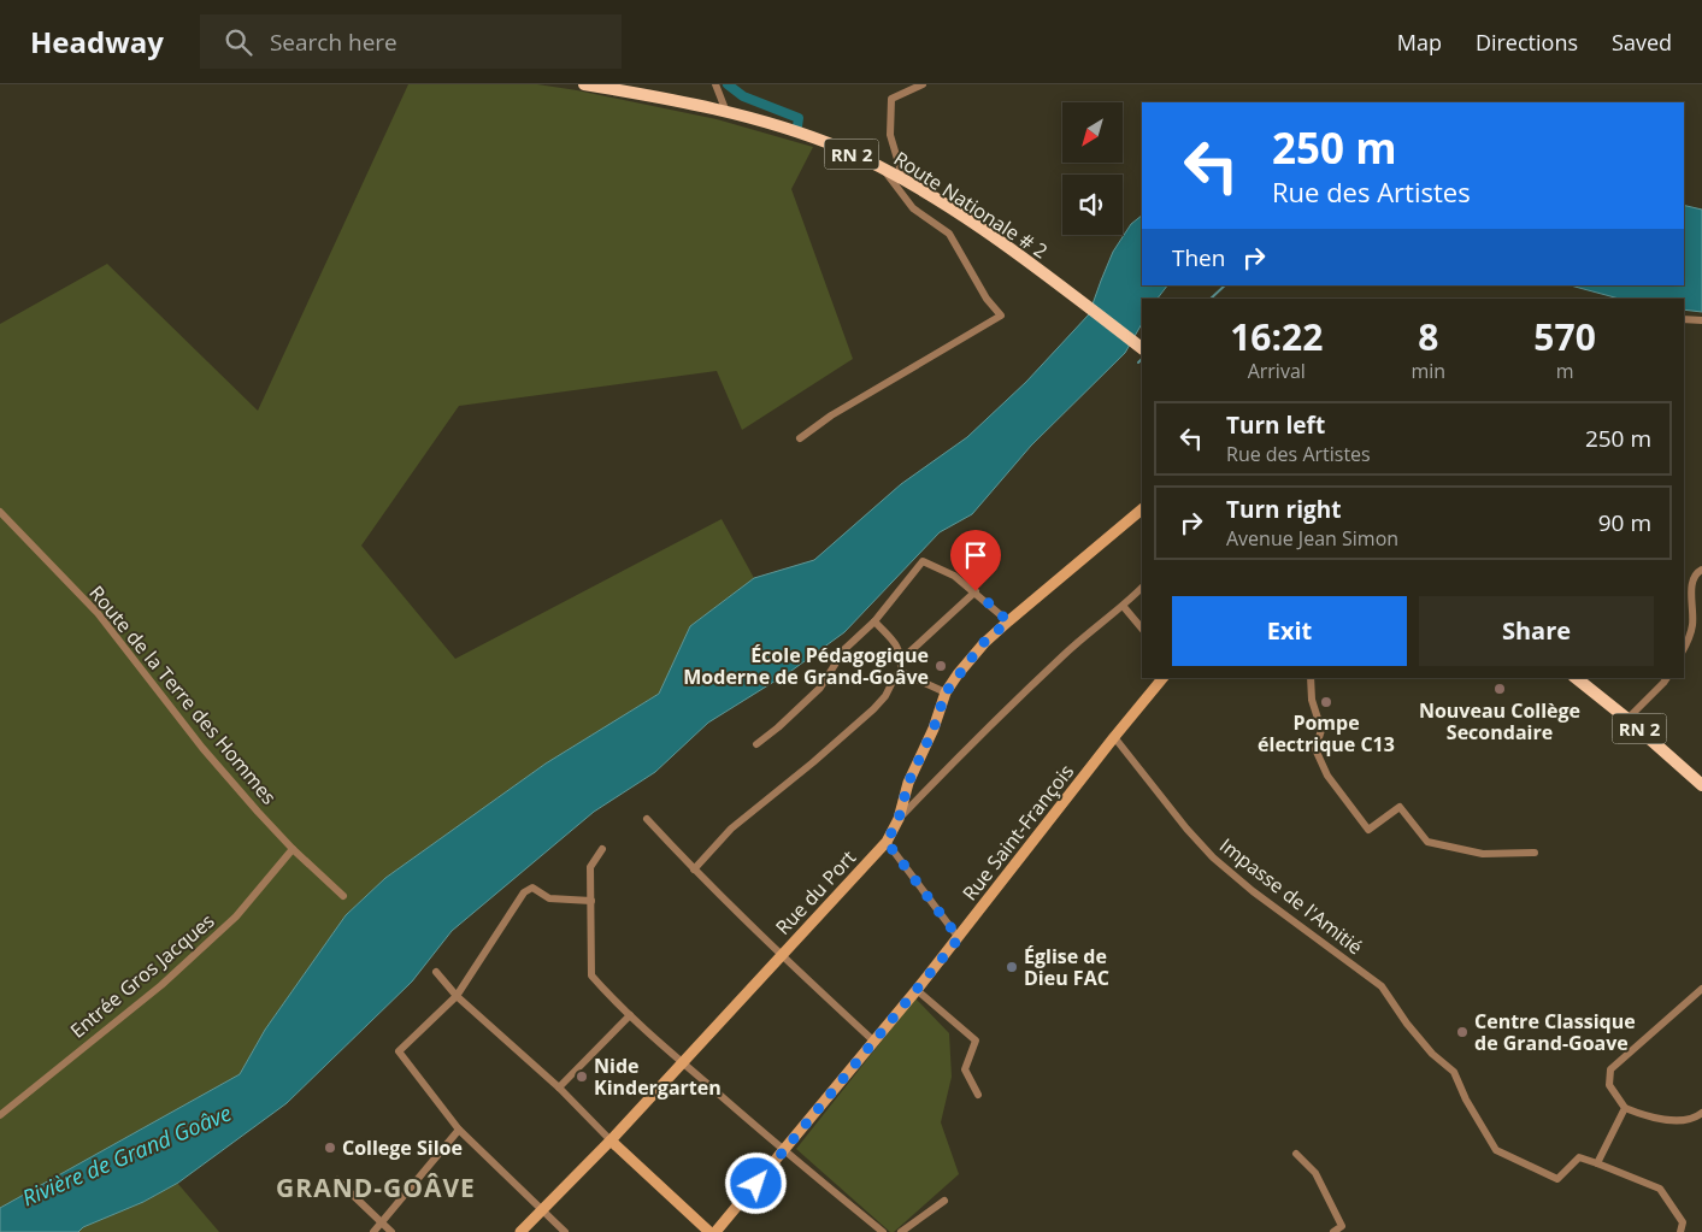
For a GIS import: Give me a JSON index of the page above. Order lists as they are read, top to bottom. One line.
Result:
{"streets":{"main road":["RN 2","Route Nationale # 2"],"street":["Route de la Terre des Hommes","Rue Saint-François","Rue du Port","Impasse de l'Amitié","Entrée Gros Jacques"]},"crossings":[["Route de la Terre des Hommes","Entrée Gros Jacques"],["Rue Saint-François","Impasse de l'Amitié"]],"districts":["GRAND-GOÂVE"],"water":["Rivière de Grand Goâve"],"places":["École Pédagogique Moderne de Grand-Goâve","Nouveau Collège Secondaire","Pompe électrique C13","Église de Dieu FAC","Centre Classique de Grand-Goave","Nide Kindergarten","College Siloe"],"north":"bottom left","page":{"header":"Headway","search":"Search here","nav":["Map","Directions","Saved"],"turn":["250 m","Rue des Artistes"],"then":"Then","eta":["16:22","Arrival","8","min","570","m"],"list":[{"name":"Turn left","note":"Rue des Artistes","value":"250 m"},{"name":"Turn right","note":"Avenue Jean Simon","value":"90 m"}],"buttons":["Exit","Share"]}}
